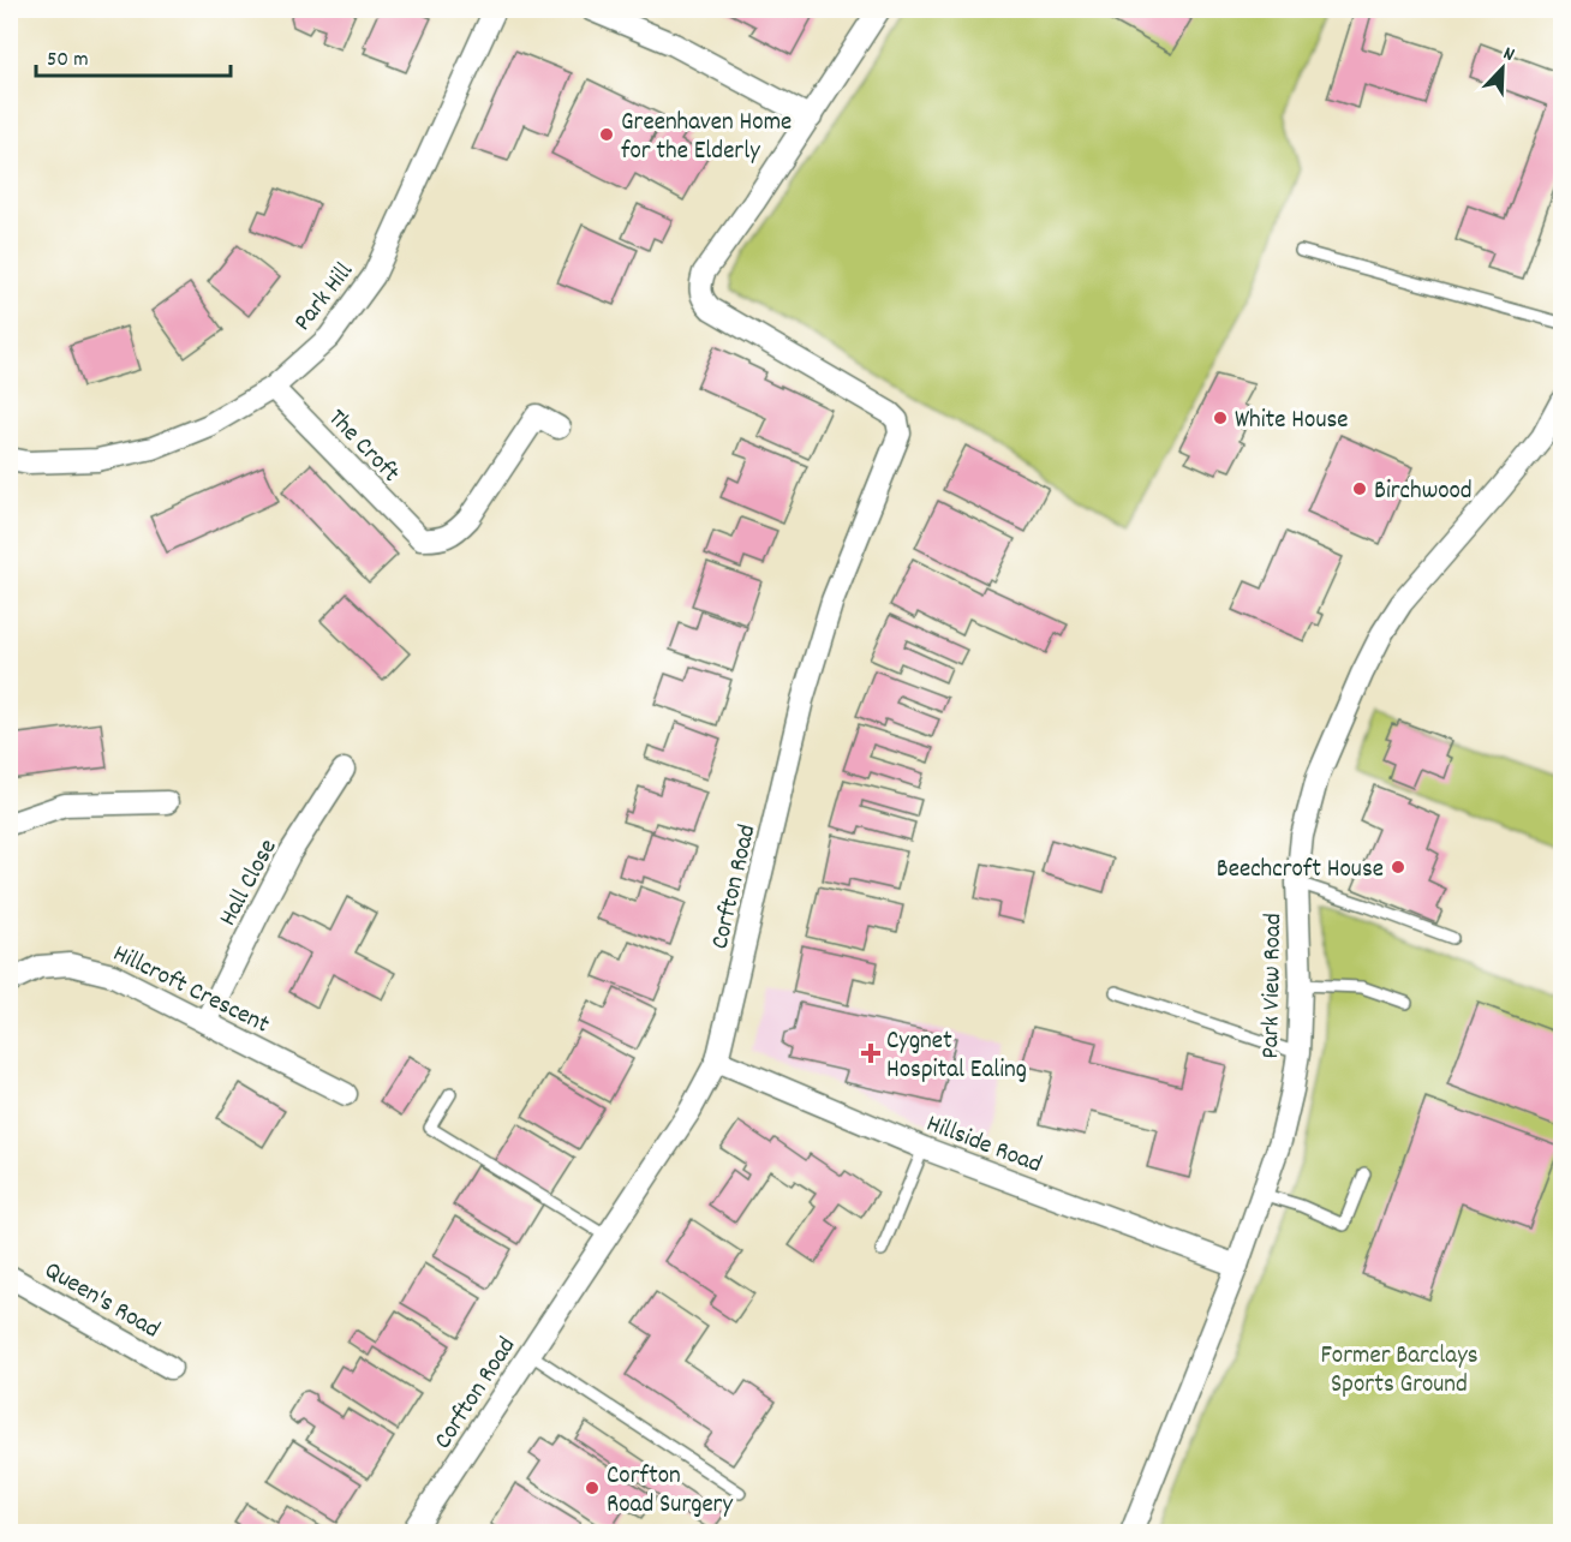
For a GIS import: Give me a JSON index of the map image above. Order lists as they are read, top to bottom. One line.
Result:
{"streets":{"street":["Park Hill","The Croft","Hall Close","Corfton Road","Park View Road","Hillcroft Crescent","Hillside Road","Queen's Road"]},"crossings":[["Park Hill","The Croft"],["Hall Close","Hillcroft Crescent"],["Corfton Road","Hillside Road"],["Park View Road","Hillside Road"]],"parks":["Former Barclays Sports Ground"],"places":{"other":["Greenhaven Home for the Elderly","White House","Birchwood","Beechcroft House","Corfton Road Surgery"],"health":["Cygnet Hospital Ealing"]},"scale_bar":"50 m","north":"top right"}
